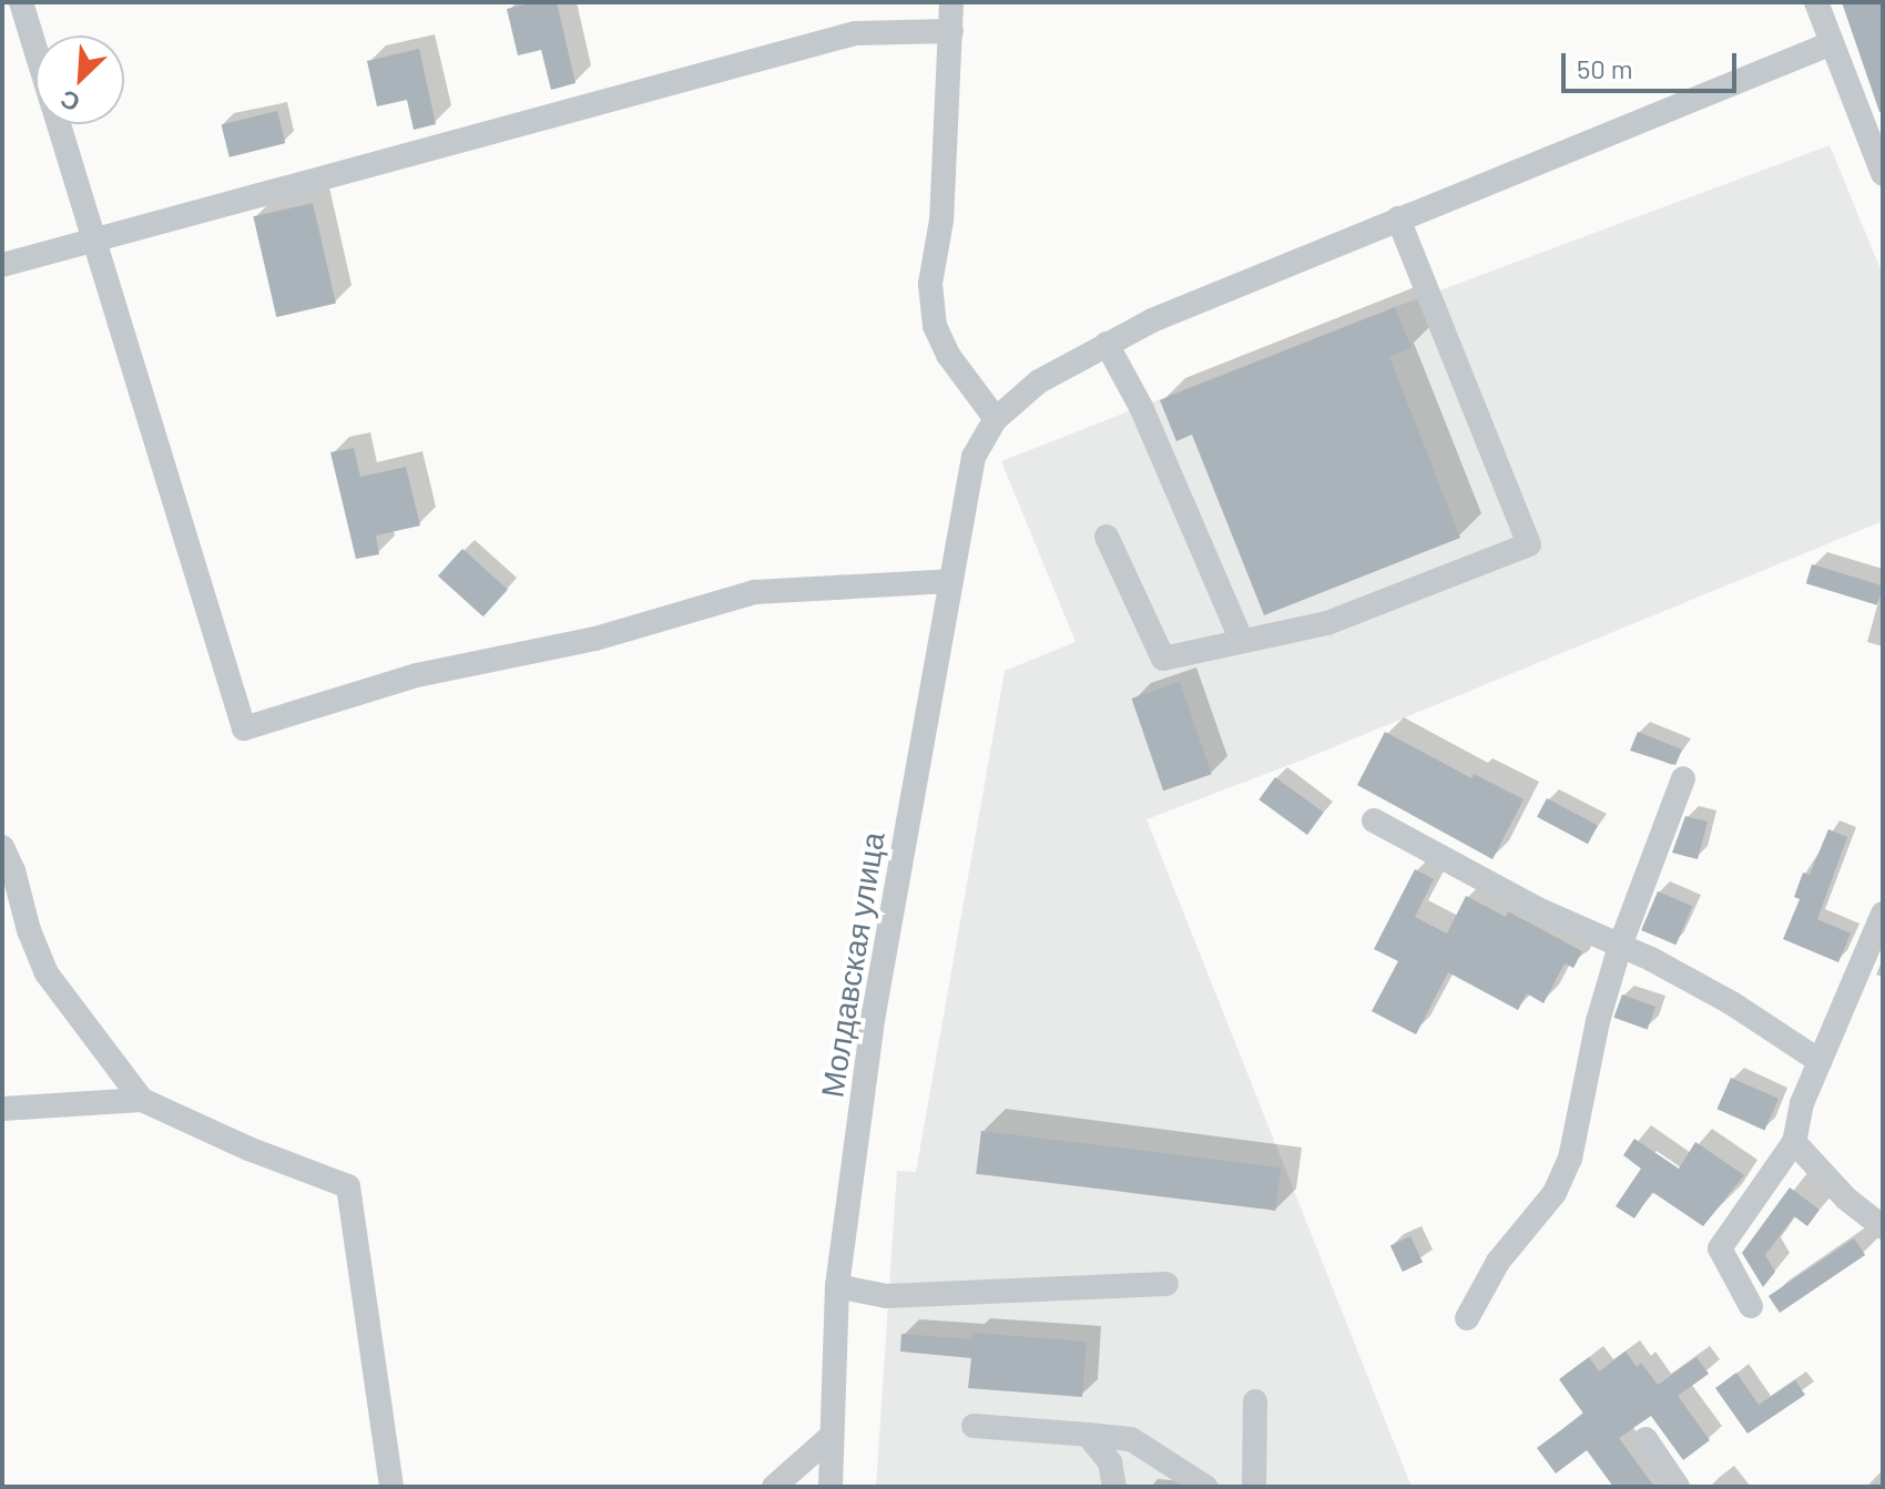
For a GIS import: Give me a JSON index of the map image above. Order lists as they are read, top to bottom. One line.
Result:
{"streets":{"street":["Молдавская улица"]},"scale_bar":"50 m","north":"bottom left"}
